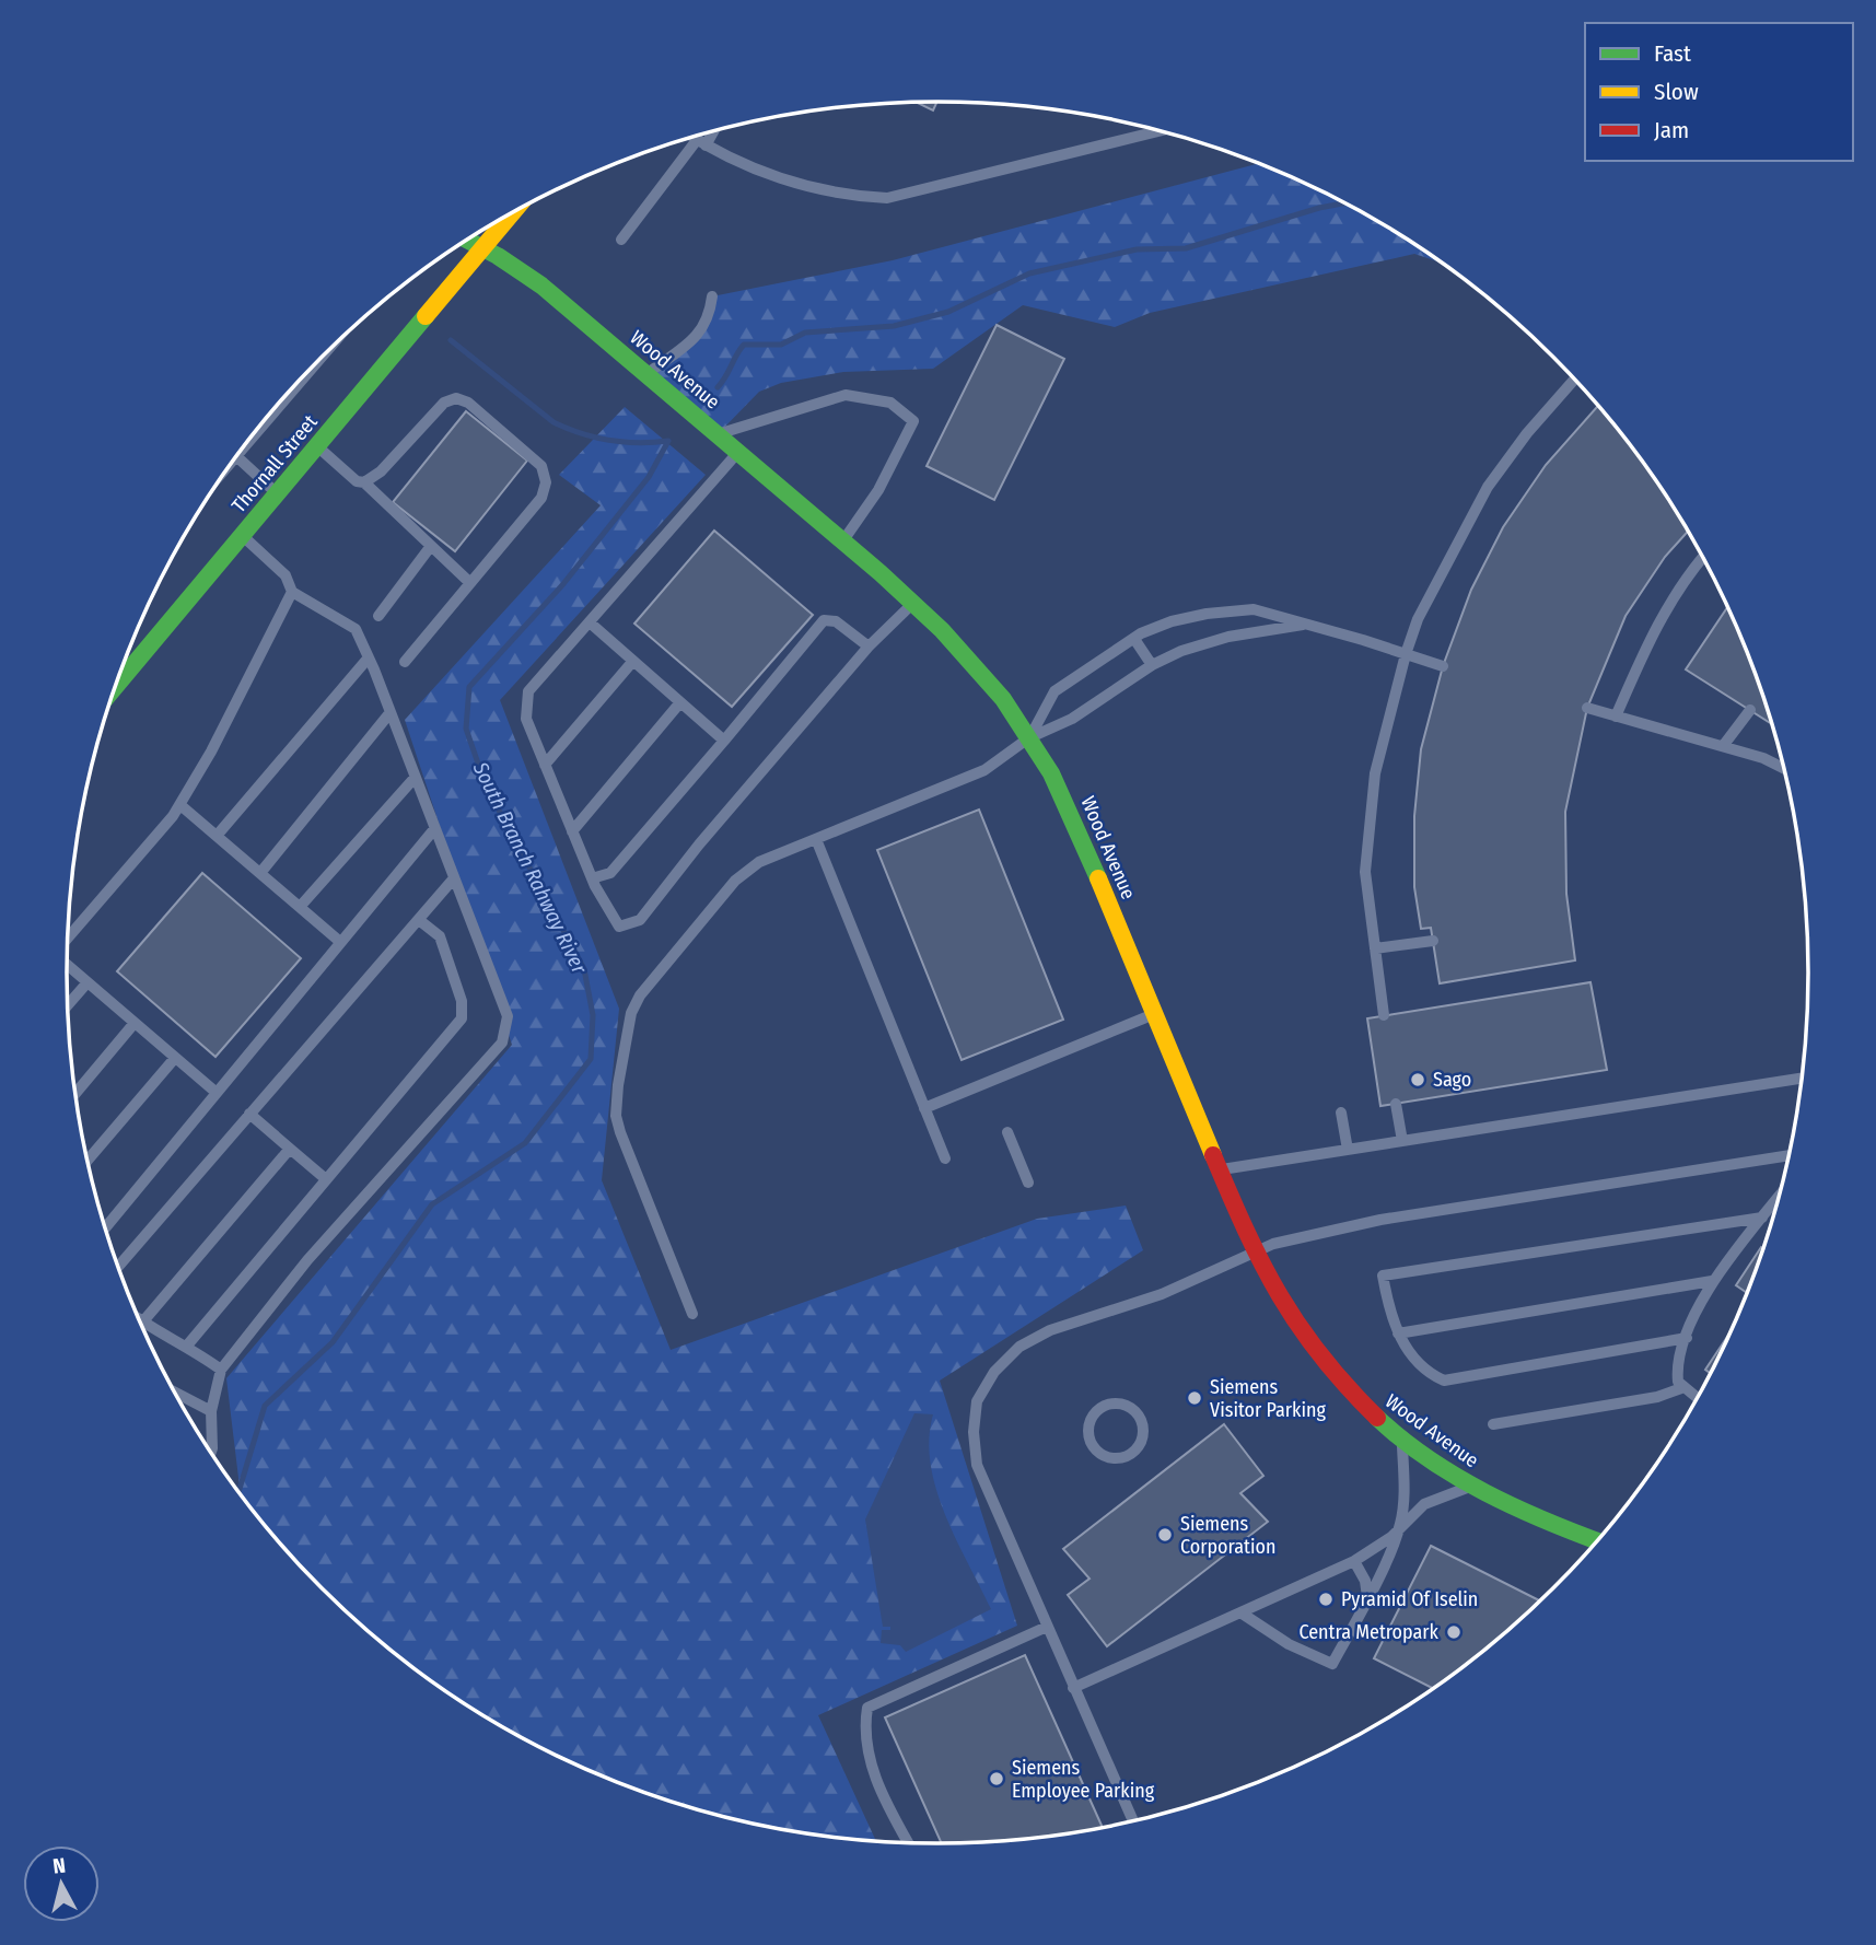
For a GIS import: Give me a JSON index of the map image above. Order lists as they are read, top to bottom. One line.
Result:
{"streets":{"street":["Wood Avenue","Thornall Street"]},"crossings":[["Wood Avenue","Thornall Street"]],"water":["South Branch Rahway River"],"places":["Sago","Siemens Visitor Parking","Siemens Corporation","Pyramid Of Iselin","Centra Metropark","Siemens Employee Parking"],"legend":["Fast","Slow","Jam"],"north":"top"}
